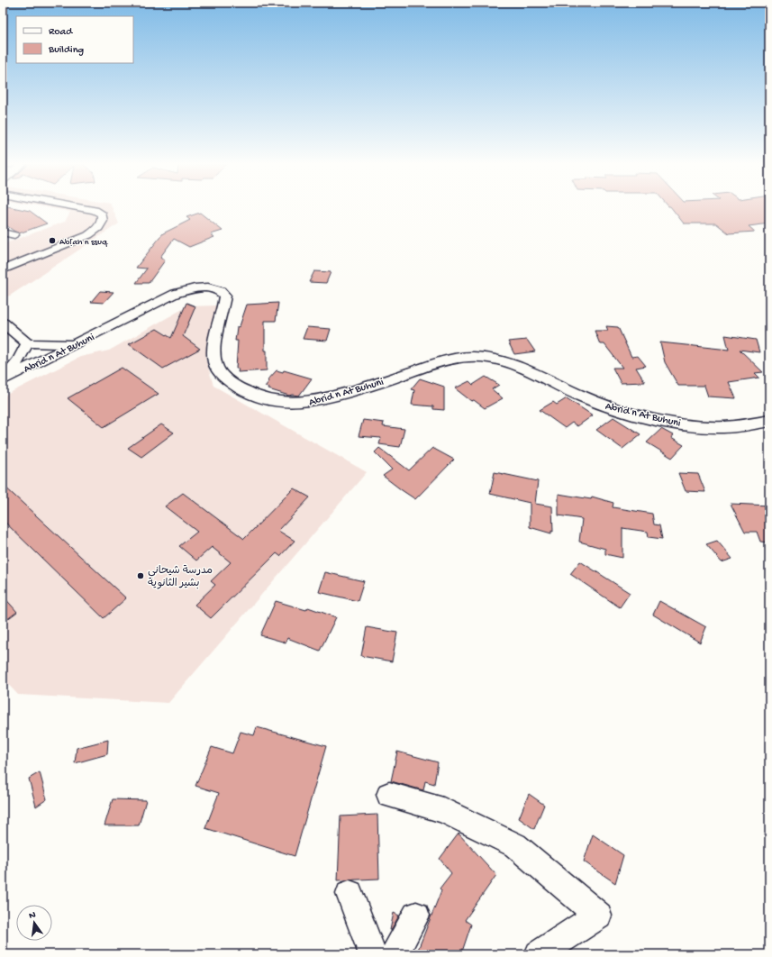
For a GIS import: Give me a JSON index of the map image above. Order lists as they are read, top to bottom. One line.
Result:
{"streets":{"street":["Abrid n At Buhuni"]},"places":["Abṛah n ssuq","مدرسة شيحاني بشير الثانوية"],"legend":["Road","Building"],"north":"top"}
